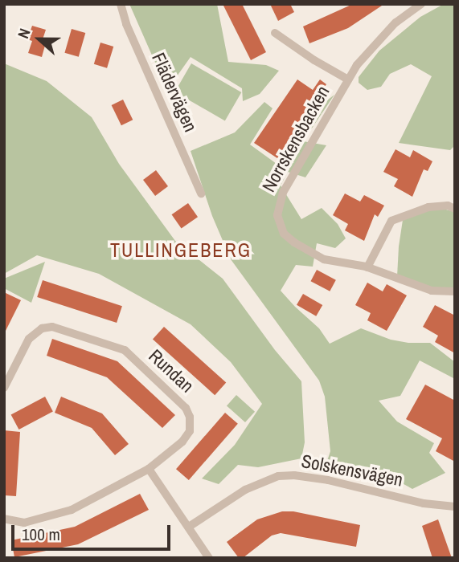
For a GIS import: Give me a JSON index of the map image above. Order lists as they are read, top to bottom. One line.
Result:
{"streets":{"street":["Flädervägen","Norrskensbacken","Rundan","Solskensvägen"]},"districts":["TULLINGEBERG"],"scale_bar":"100 m","north":"left"}
